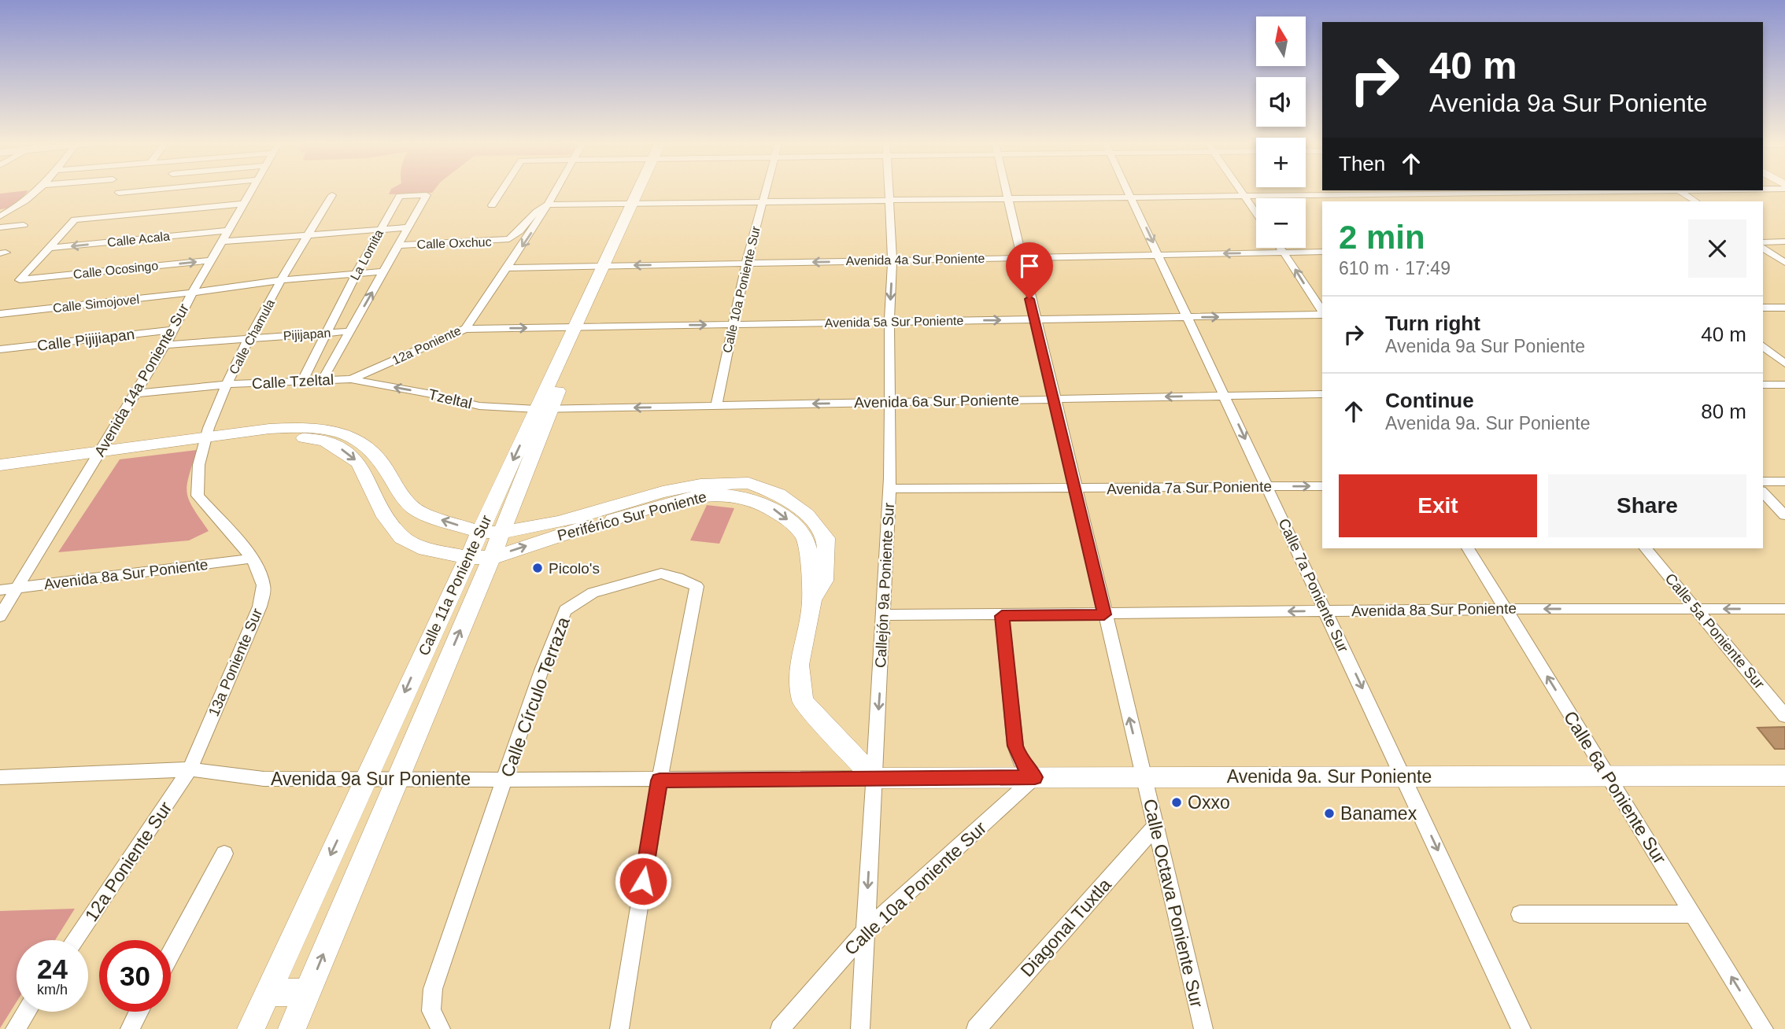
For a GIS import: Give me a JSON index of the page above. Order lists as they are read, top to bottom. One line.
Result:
{"streets":{"main road":["Periférico Sur Poniente","Calle 11a Poniente Sur","Avenida 9a. Sur Poniente"],"street":["Calle Acala","Calle Oxchuc","La Lomita","Avenida 4a Sur Poniente","Calle Ocosingo","Calle 10a Poniente Sur","Calle Simojovel","Avenida 5a Sur Poniente","Pijijapan","Calle Chamula","Calle Pijijiapan","12a Poniente","Avenida 14a Poniente Sur","Calle Tzeltal","Tzeltal","Avenida 6a Sur Poniente","Avenida 7a Sur Poniente","Avenida 8a Sur Poniente","Callejón 9a Poniente Sur","Calle 7a Poniente Sur","Calle 5a Poniente Sur","13a Poniente Sur","Calle Círculo Terraza","Avenida 9a Sur Poniente","Calle 6a Poniente Sur","12a Poniente Sur","Calle Octava Poniente Sur","Diagonal Tuxtla"]},"crossings":[["Calle Acala","Calle Ocosingo"],["Calle Acala","Avenida 14a Poniente Sur"],["Calle Oxchuc","La Lomita"],["Calle Oxchuc","12a Poniente"],["La Lomita","Calle Simojovel"],["La Lomita","Pijijapan"],["La Lomita","Calle Tzeltal"],["Avenida 4a Sur Poniente","Calle 10a Poniente Sur"],["Avenida 4a Sur Poniente","12a Poniente"],["Avenida 4a Sur Poniente","Calle 11a Poniente Sur"],["Avenida 4a Sur Poniente","Callejón 9a Poniente Sur"],["Avenida 4a Sur Poniente","Calle 7a Poniente Sur"],["Avenida 4a Sur Poniente","Calle Octava Poniente Sur"],["Calle Ocosingo","Avenida 14a Poniente Sur"],["Calle 10a Poniente Sur","Avenida 5a Sur Poniente"],["Calle 10a Poniente Sur","Avenida 6a Sur Poniente"],["Calle 10a Poniente Sur","Callejón 9a Poniente Sur"],["Calle 10a Poniente Sur","Avenida 9a. Sur Poniente"],["Calle Simojovel","Calle Chamula"],["Calle Simojovel","Avenida 14a Poniente Sur"],["Avenida 5a Sur Poniente","12a Poniente"],["Avenida 5a Sur Poniente","Calle 11a Poniente Sur"],["Avenida 5a Sur Poniente","Callejón 9a Poniente Sur"],["Avenida 5a Sur Poniente","Calle 7a Poniente Sur"],["Avenida 5a Sur Poniente","Calle Octava Poniente Sur"],["Pijijapan","Calle Chamula"],["Pijijapan","Avenida 14a Poniente Sur"],["Calle Chamula","Calle Tzeltal"],["Calle Chamula","Periférico Sur Poniente"],["Calle Chamula","13a Poniente Sur"],["Calle Pijijiapan","Avenida 14a Poniente Sur"],["12a Poniente","Calle Tzeltal"],["12a Poniente","Tzeltal"],["Avenida 14a Poniente Sur","Calle Tzeltal"],["Avenida 14a Poniente Sur","Avenida 8a Sur Poniente"],["Calle Tzeltal","Tzeltal"],["Tzeltal","Avenida 6a Sur Poniente"],["Tzeltal","Calle 11a Poniente Sur"],["Avenida 6a Sur Poniente","Calle 11a Poniente Sur"],["Avenida 6a Sur Poniente","Callejón 9a Poniente Sur"],["Avenida 6a Sur Poniente","Calle 7a Poniente Sur"],["Avenida 6a Sur Poniente","Calle Octava Poniente Sur"],["Avenida 7a Sur Poniente","Callejón 9a Poniente Sur"],["Avenida 7a Sur Poniente","Calle 7a Poniente Sur"],["Avenida 7a Sur Poniente","Calle Octava Poniente Sur"],["Periférico Sur Poniente","Calle 11a Poniente Sur"],["Periférico Sur Poniente","13a Poniente Sur"],["Avenida 8a Sur Poniente","Callejón 9a Poniente Sur"],["Avenida 8a Sur Poniente","Calle 7a Poniente Sur"],["Avenida 8a Sur Poniente","Calle 5a Poniente Sur"],["Avenida 8a Sur Poniente","13a Poniente Sur"],["Avenida 8a Sur Poniente","Calle 6a Poniente Sur"],["Avenida 8a Sur Poniente","Calle Octava Poniente Sur"],["Calle 11a Poniente Sur","Avenida 9a Sur Poniente"],["Callejón 9a Poniente Sur","Avenida 9a. Sur Poniente"],["Callejón 9a Poniente Sur","Avenida 9a Sur Poniente"],["Calle 7a Poniente Sur","Avenida 9a. Sur Poniente"],["13a Poniente Sur","Avenida 9a Sur Poniente"],["13a Poniente Sur","12a Poniente Sur"],["Calle Círculo Terraza","Avenida 9a Sur Poniente"],["Avenida 9a. Sur Poniente","Avenida 9a Sur Poniente"],["Avenida 9a. Sur Poniente","Calle 6a Poniente Sur"],["Avenida 9a. Sur Poniente","Calle Octava Poniente Sur"],["Avenida 9a Sur Poniente","12a Poniente Sur"],["Calle Octava Poniente Sur","Diagonal Tuxtla"]],"one_way":["Avenida 5a Sur Poniente","Tzeltal","Avenida 6a Sur Poniente","Avenida 8a Sur Poniente","Callejón 9a Poniente Sur","Calle 7a Poniente Sur","Calle 6a Poniente Sur"],"places":["Picolo's","Oxxo","Banamex"],"north":"top","page":{"map_buttons":["+","−"],"turn":["40 m","Avenida 9a Sur Poniente"],"then":"Then","heading":["2 min","610 m · 17:49"],"list":[{"name":"Turn right","note":"Avenida 9a Sur Poniente","value":"40 m"},{"name":"Continue","note":"Avenida 9a. Sur Poniente","value":"80 m"}],"buttons":["Exit","Share"],"speed":"24 km/h","limit":"30"}}
